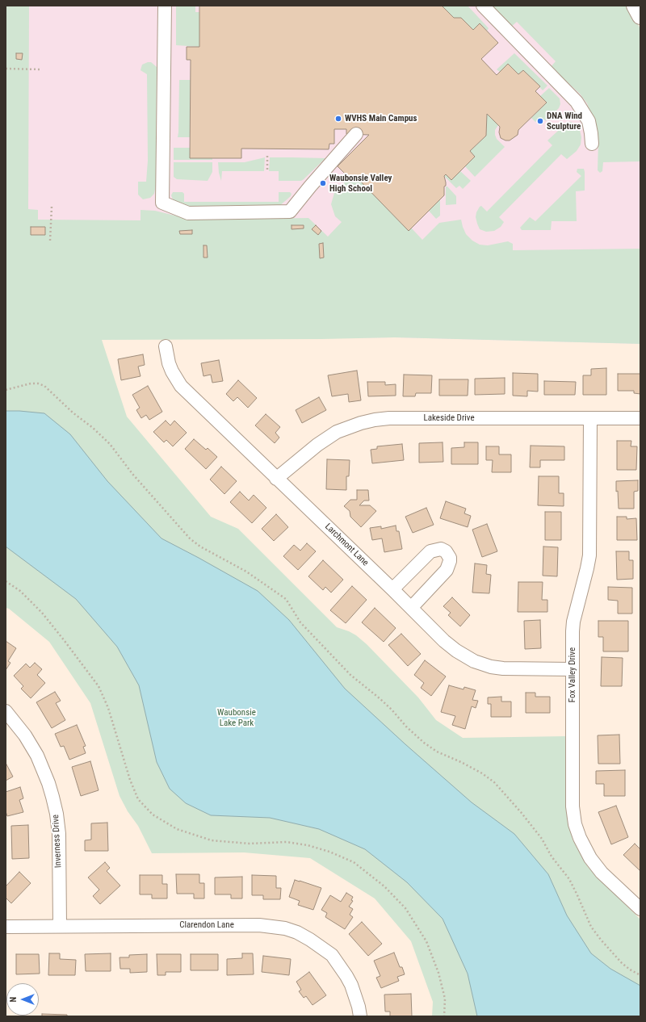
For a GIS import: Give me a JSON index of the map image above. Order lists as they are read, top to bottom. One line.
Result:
{"streets":{"street":["Lakeside Drive","Larchmont Lane","Fox Valley Drive","Inverness Drive","Clarendon Lane"]},"crossings":[["Lakeside Drive","Larchmont Lane"],["Lakeside Drive","Fox Valley Drive"],["Larchmont Lane","Fox Valley Drive"],["Inverness Drive","Clarendon Lane"]],"parks":["Waubonsie Lake Park"],"places":["WVHS Main Campus","DNA Wind Sculpture","Waubonsie Valley High School"],"north":"left"}
